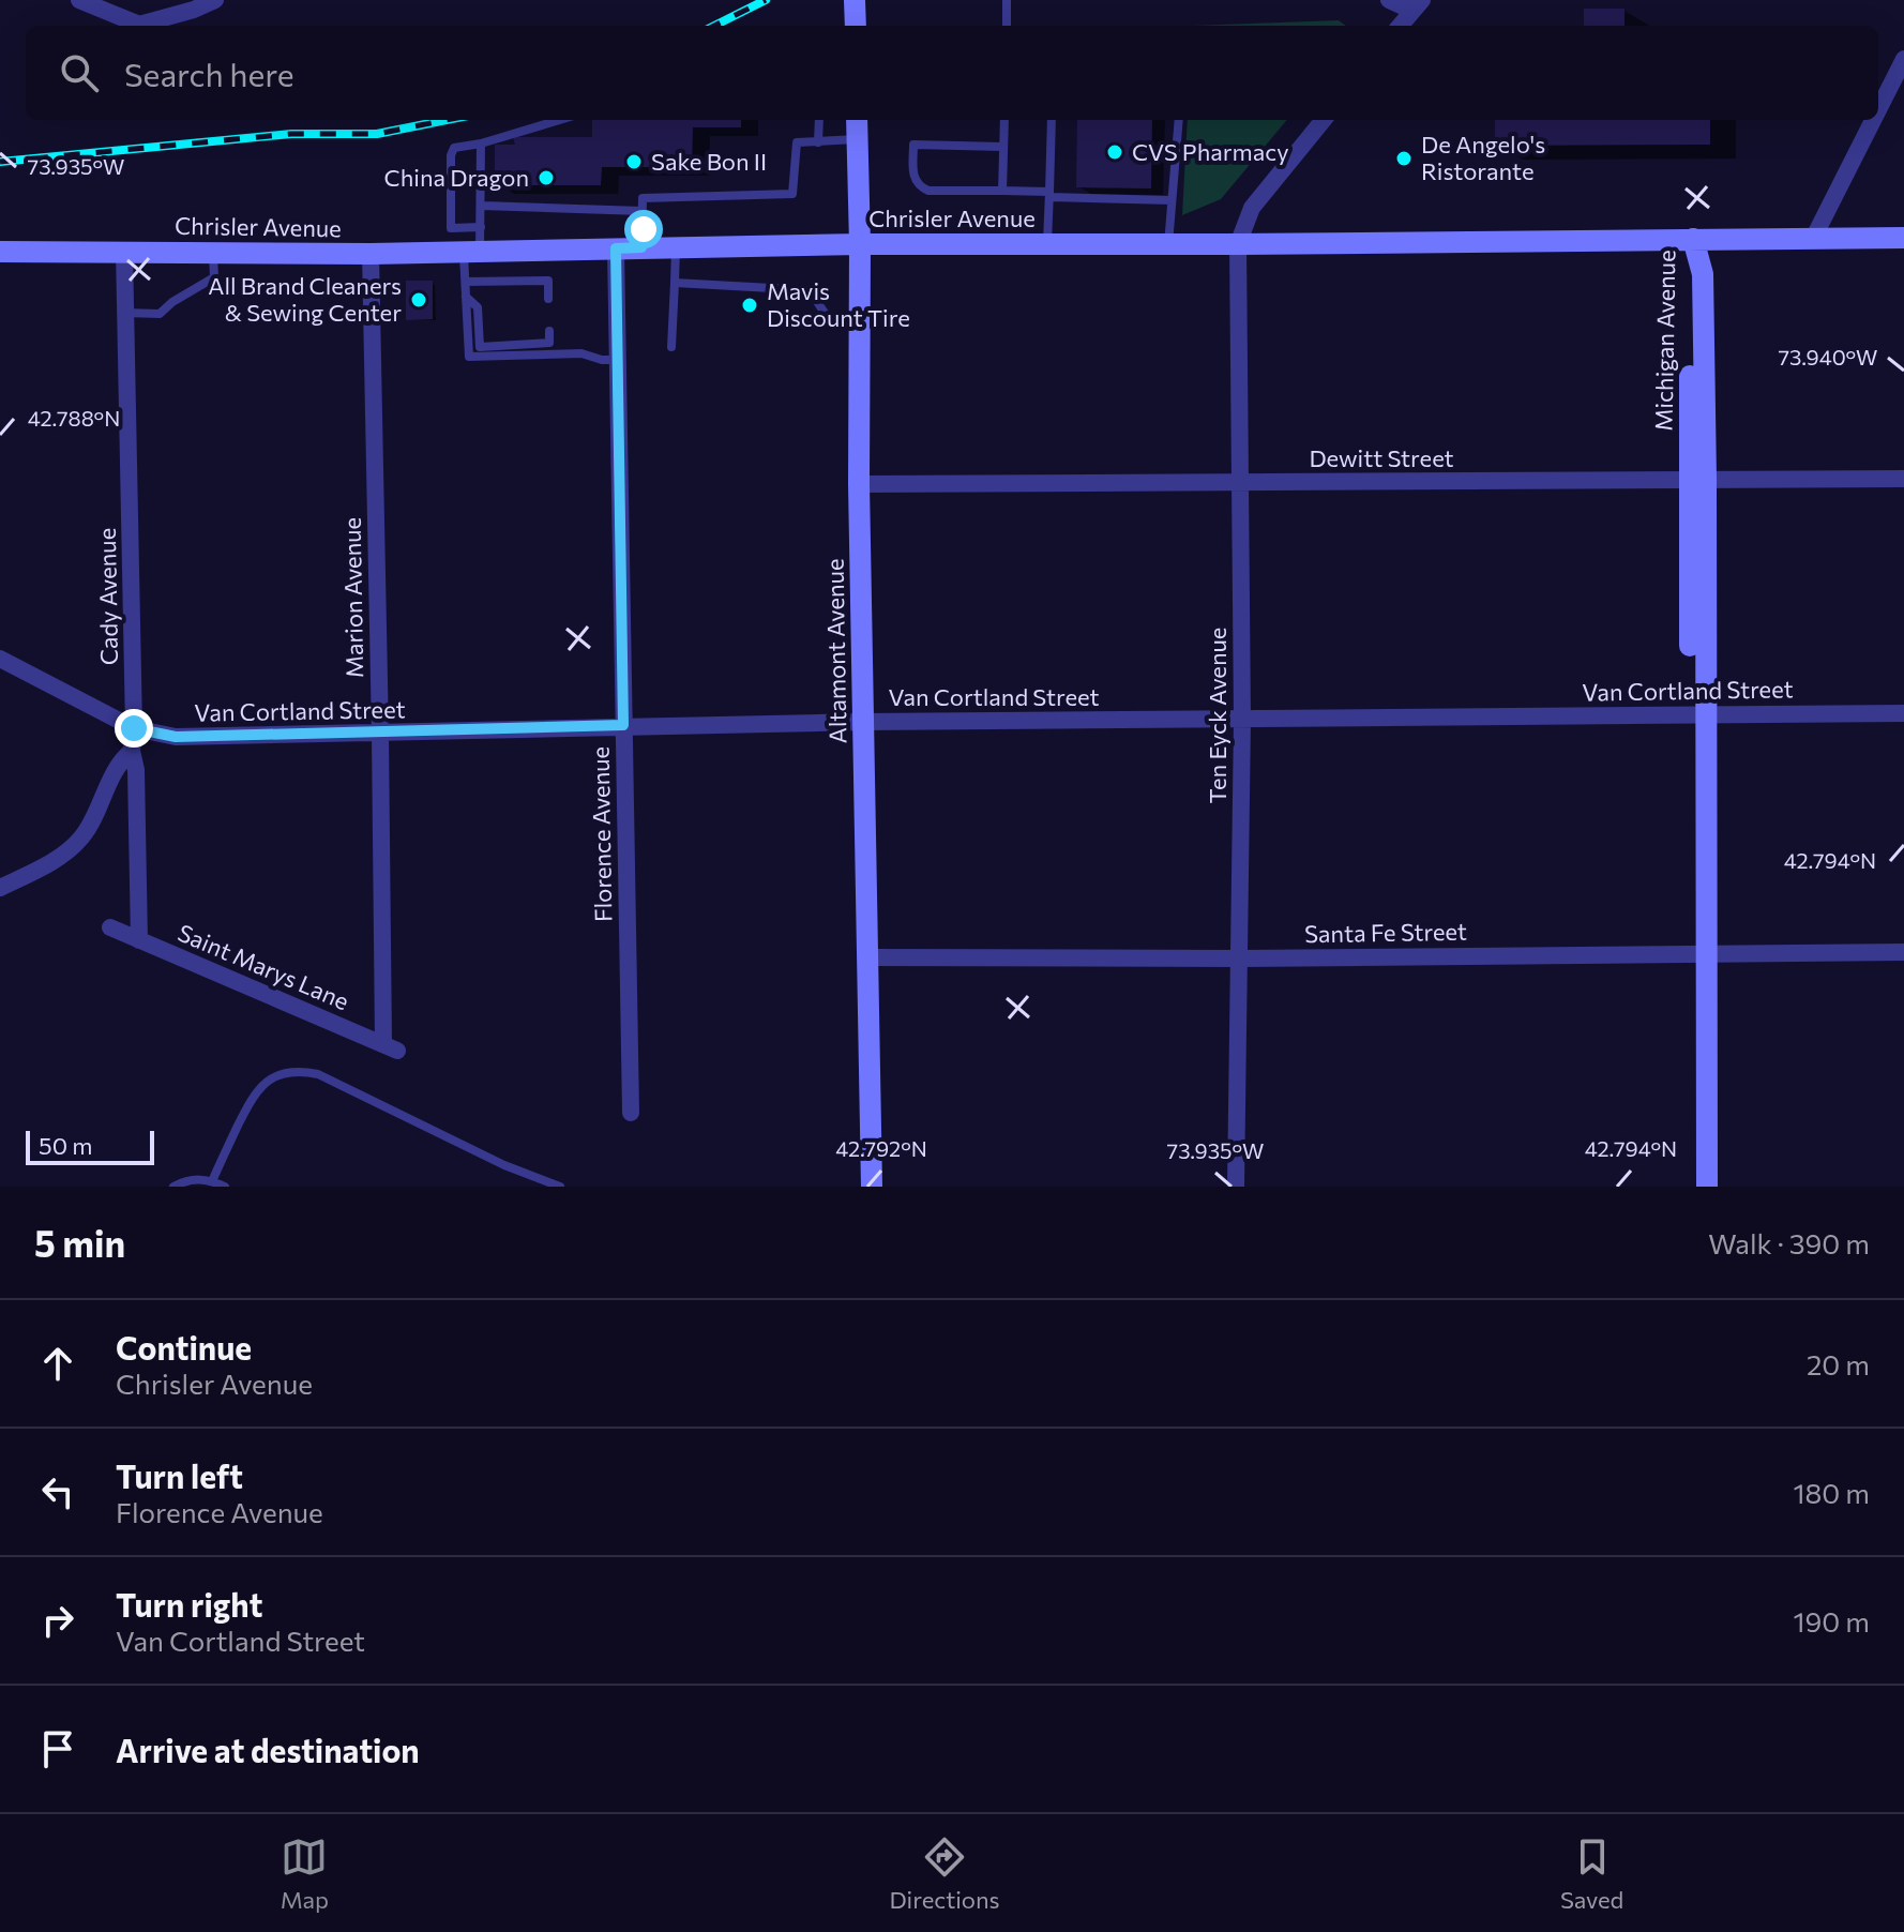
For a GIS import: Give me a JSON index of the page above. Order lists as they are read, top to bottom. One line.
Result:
{"streets":{"street":["Chrisler Avenue","Michigan Avenue","Dewitt Street","Cady Avenue","Marion Avenue","Altamont Avenue","Van Cortland Street","Ten Eyck Avenue","Florence Avenue","Santa Fe Street","Saint Marys Lane"]},"crossings":[["Chrisler Avenue","Michigan Avenue"],["Chrisler Avenue","Cady Avenue"],["Chrisler Avenue","Marion Avenue"],["Chrisler Avenue","Altamont Avenue"],["Chrisler Avenue","Ten Eyck Avenue"],["Chrisler Avenue","Florence Avenue"],["Michigan Avenue","Dewitt Street"],["Michigan Avenue","Van Cortland Street"],["Michigan Avenue","Santa Fe Street"],["Dewitt Street","Altamont Avenue"],["Dewitt Street","Ten Eyck Avenue"],["Cady Avenue","Van Cortland Street"],["Cady Avenue","Saint Marys Lane"],["Marion Avenue","Van Cortland Street"],["Marion Avenue","Saint Marys Lane"],["Altamont Avenue","Van Cortland Street"],["Altamont Avenue","Santa Fe Street"],["Van Cortland Street","Ten Eyck Avenue"],["Van Cortland Street","Florence Avenue"],["Ten Eyck Avenue","Santa Fe Street"]],"places":["CVS Pharmacy","De Angelo's Ristorante","Sake Bon II","China Dragon","All Brand Cleaners & Sewing Center","Mavis Discount Tire"],"scale_bar":"50 m","page":{"search":"Search here","scale":"50 m","heading":["5 min","Walk · 390 m"],"list":[["Continue","Chrisler Avenue","20 m"],["Turn left","Florence Avenue","180 m"],["Turn right","Van Cortland Street","190 m"],"Arrive at destination"],"nav":["Map","Directions","Saved"]},"coordinates":["73.935°W","73.940°W","42.788°N","42.794°N","42.792°N"]}
